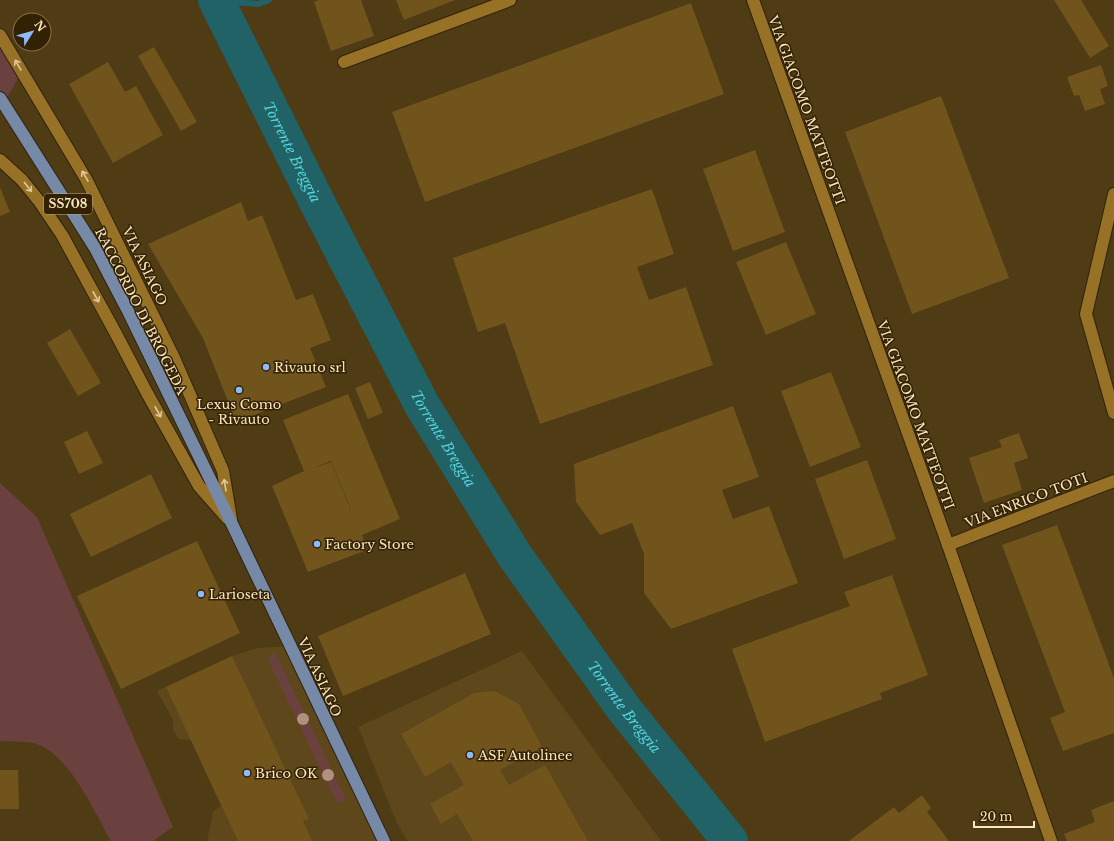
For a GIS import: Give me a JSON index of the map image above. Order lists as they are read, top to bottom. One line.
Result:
{"streets":{"main road":["SS708","VIA ASIAGO","RACCORDO DI BROGEDA"],"street":["VIA GIACOMO MATTEOTTI","VIA ENRICO TOTI"]},"crossings":[["VIA GIACOMO MATTEOTTI","VIA ENRICO TOTI"],["VIA ASIAGO","RACCORDO DI BROGEDA"]],"water":["Torrente Breggia"],"places":["Rivauto srl","Lexus Como - Rivauto","Factory Store","Larioseta","ASF Autolinee","Brico OK"],"scale_bar":"20 m","north":"top right"}
